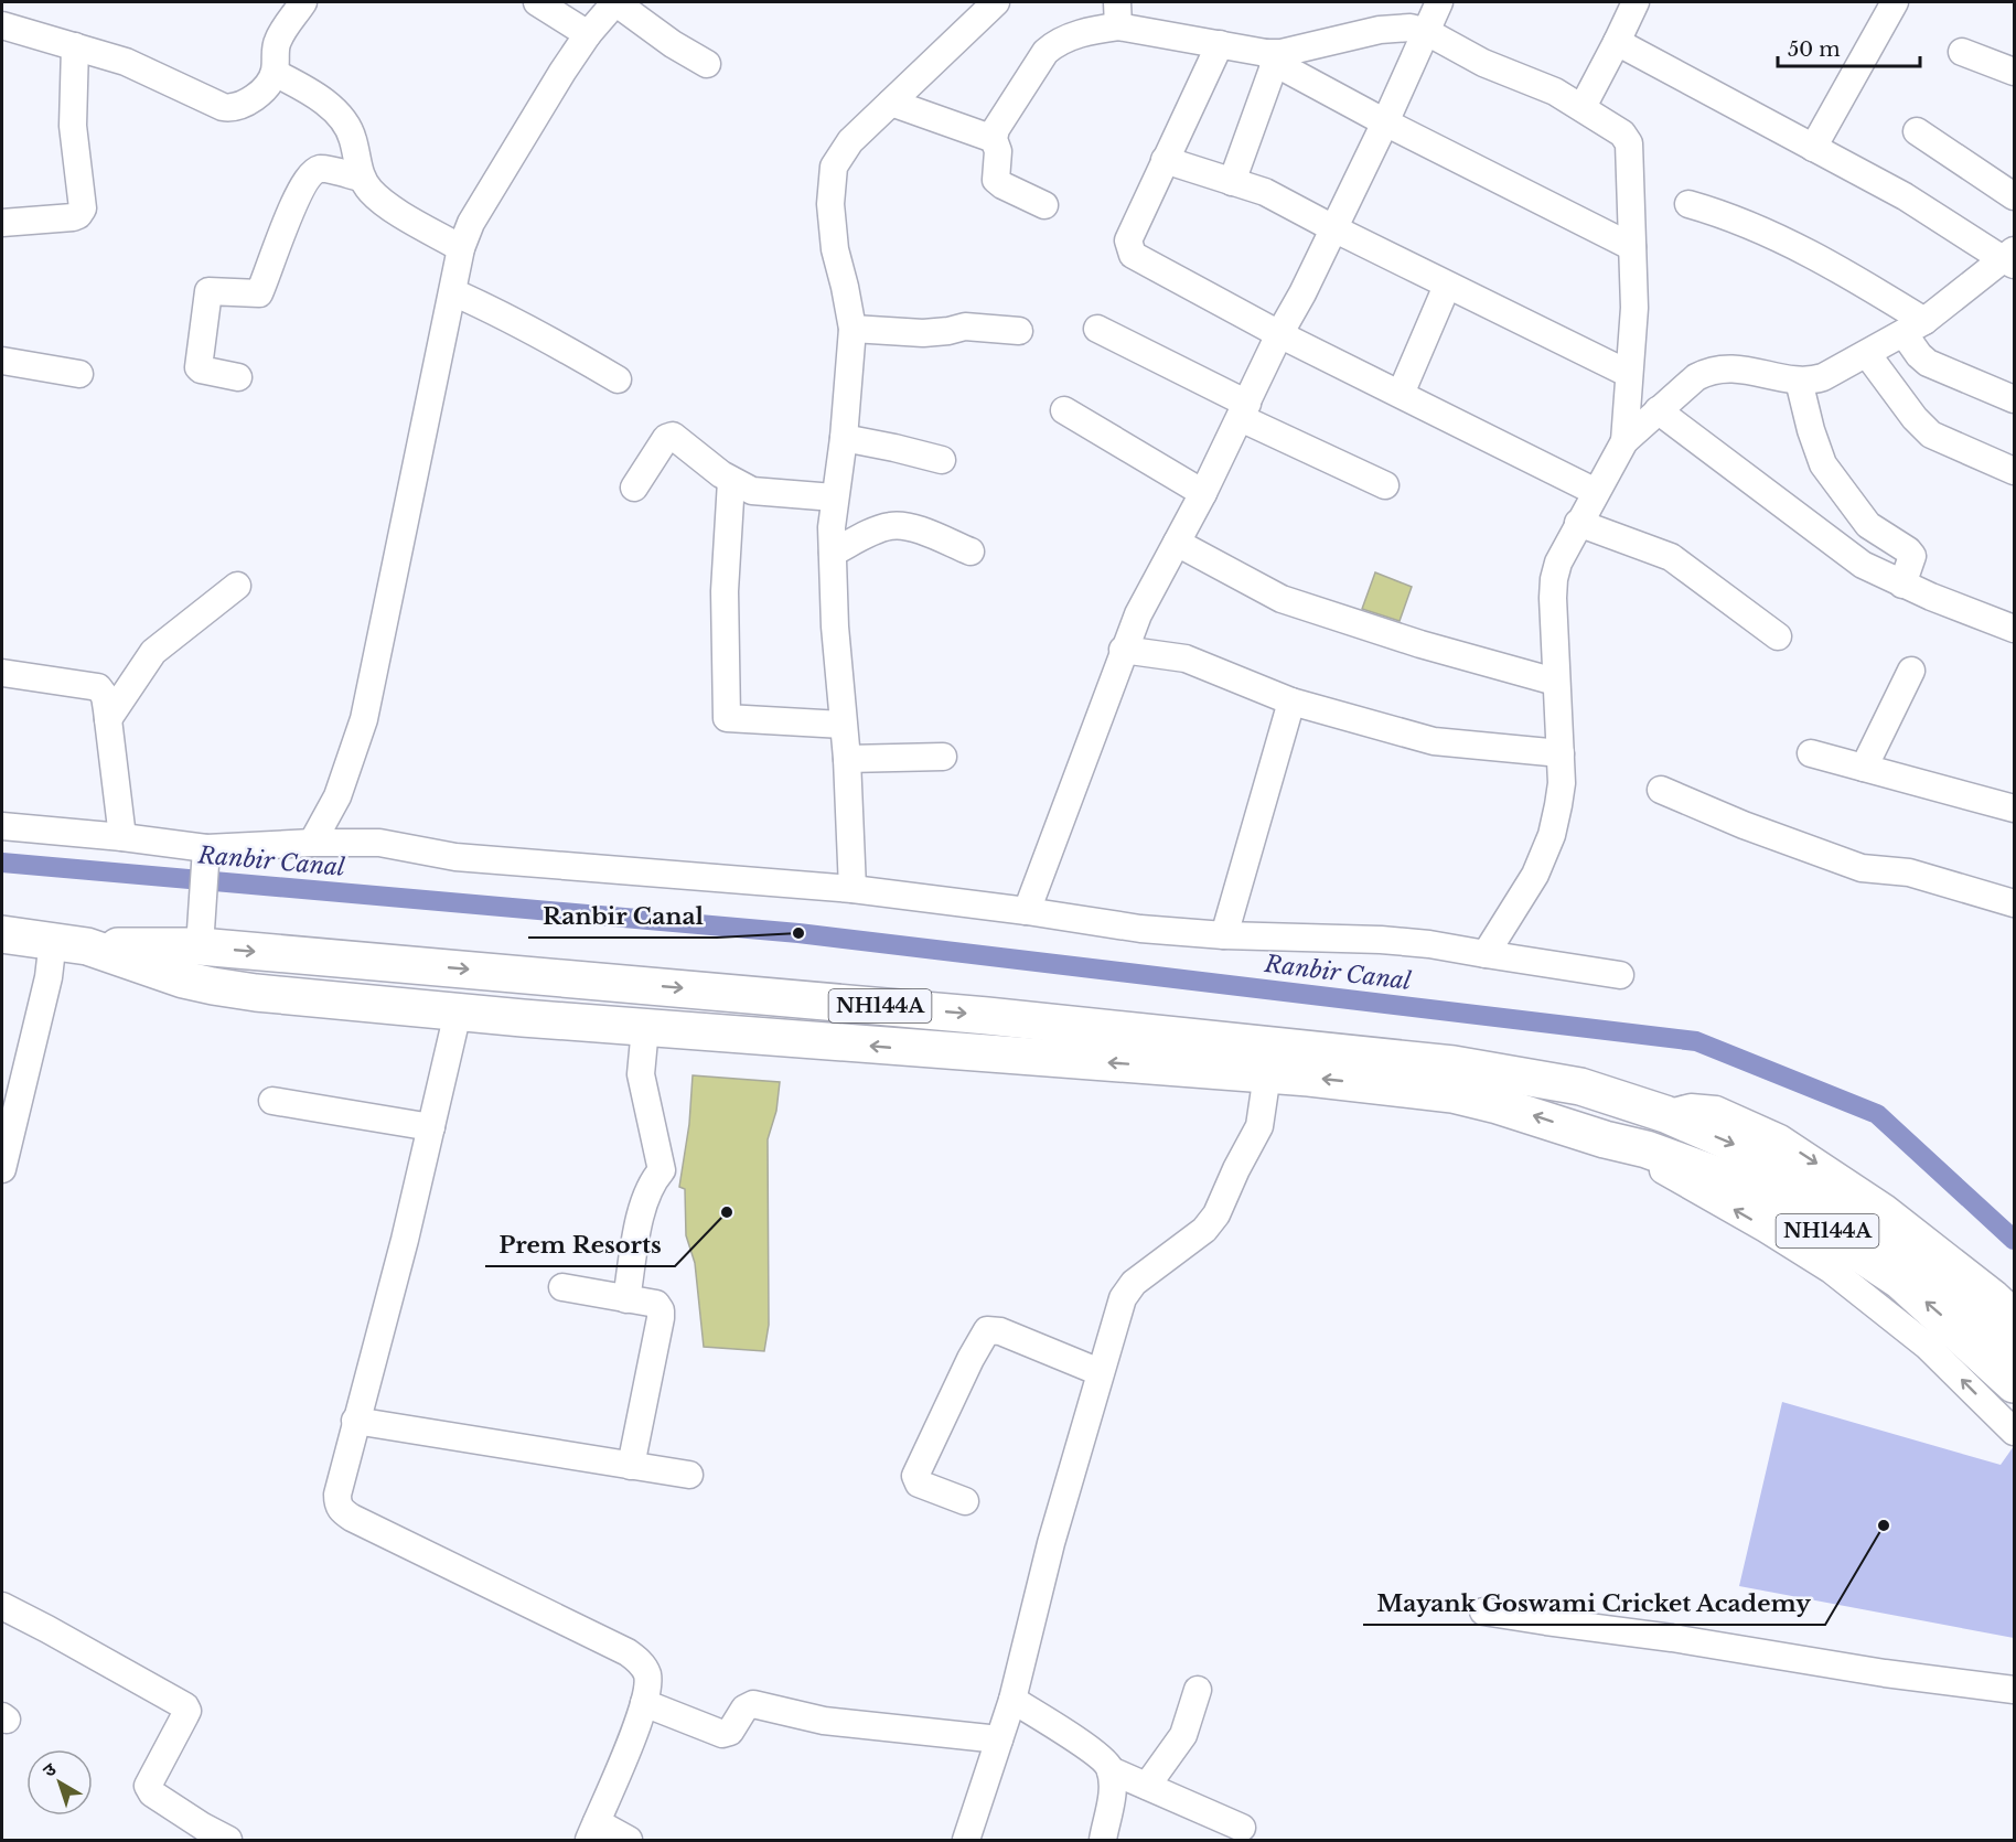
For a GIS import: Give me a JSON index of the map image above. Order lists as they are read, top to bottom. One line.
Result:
{"streets":{"highway":["NH144A"]},"water":["Ranbir Canal"],"places":["Ranbir Canal","Prem Resorts","Mayank Goswami Cricket Academy"],"scale_bar":"50 m","north":"top left"}
